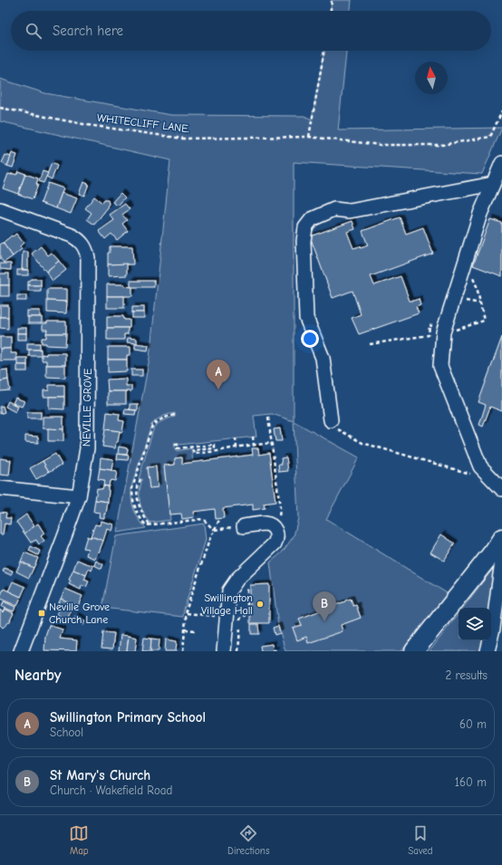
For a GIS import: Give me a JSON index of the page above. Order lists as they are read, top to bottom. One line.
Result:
{"streets":{"street":["NEVILLE GROVE"],"path":["WHITECLIFF LANE."]},"places":{"other":["Swillington Village Hall"],"transit":["Neville Grove Church Lane"]},"north":"top","page":{"search":"Search here","pins":["A","B"],"heading":["Nearby","2 results"],"list":[{"mark":"A","name":"Swillington Primary School","note":"School","value":"60 m"},{"mark":"B","name":"St Mary's Church","note":"Church · Wakefield Road","value":"160 m"}],"nav":["Map","Directions","Saved"]}}
